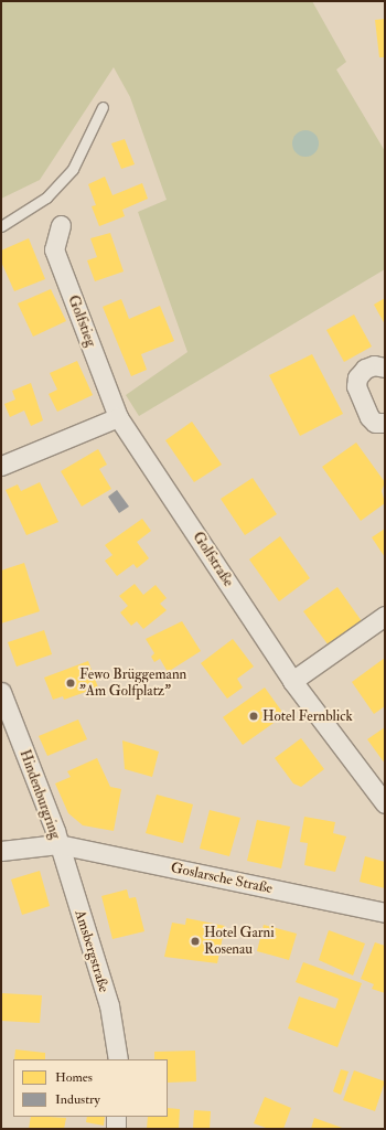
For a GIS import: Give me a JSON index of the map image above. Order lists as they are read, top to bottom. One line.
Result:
{"streets":{"street":["Golfstieg","Golfstraße","Hindenburgring","Goslarsche Straße","Amsbergstraße"]},"crossings":[["Golfstieg","Golfstraße"],["Hindenburgring","Goslarsche Straße"],["Hindenburgring","Amsbergstraße"],["Goslarsche Straße","Amsbergstraße"]],"places":["Fewo Brüggemann \"Am Golfplatz\"","Hotel Fernblick","Hotel Garni Rosenau"],"legend":["Homes","Industry"]}
